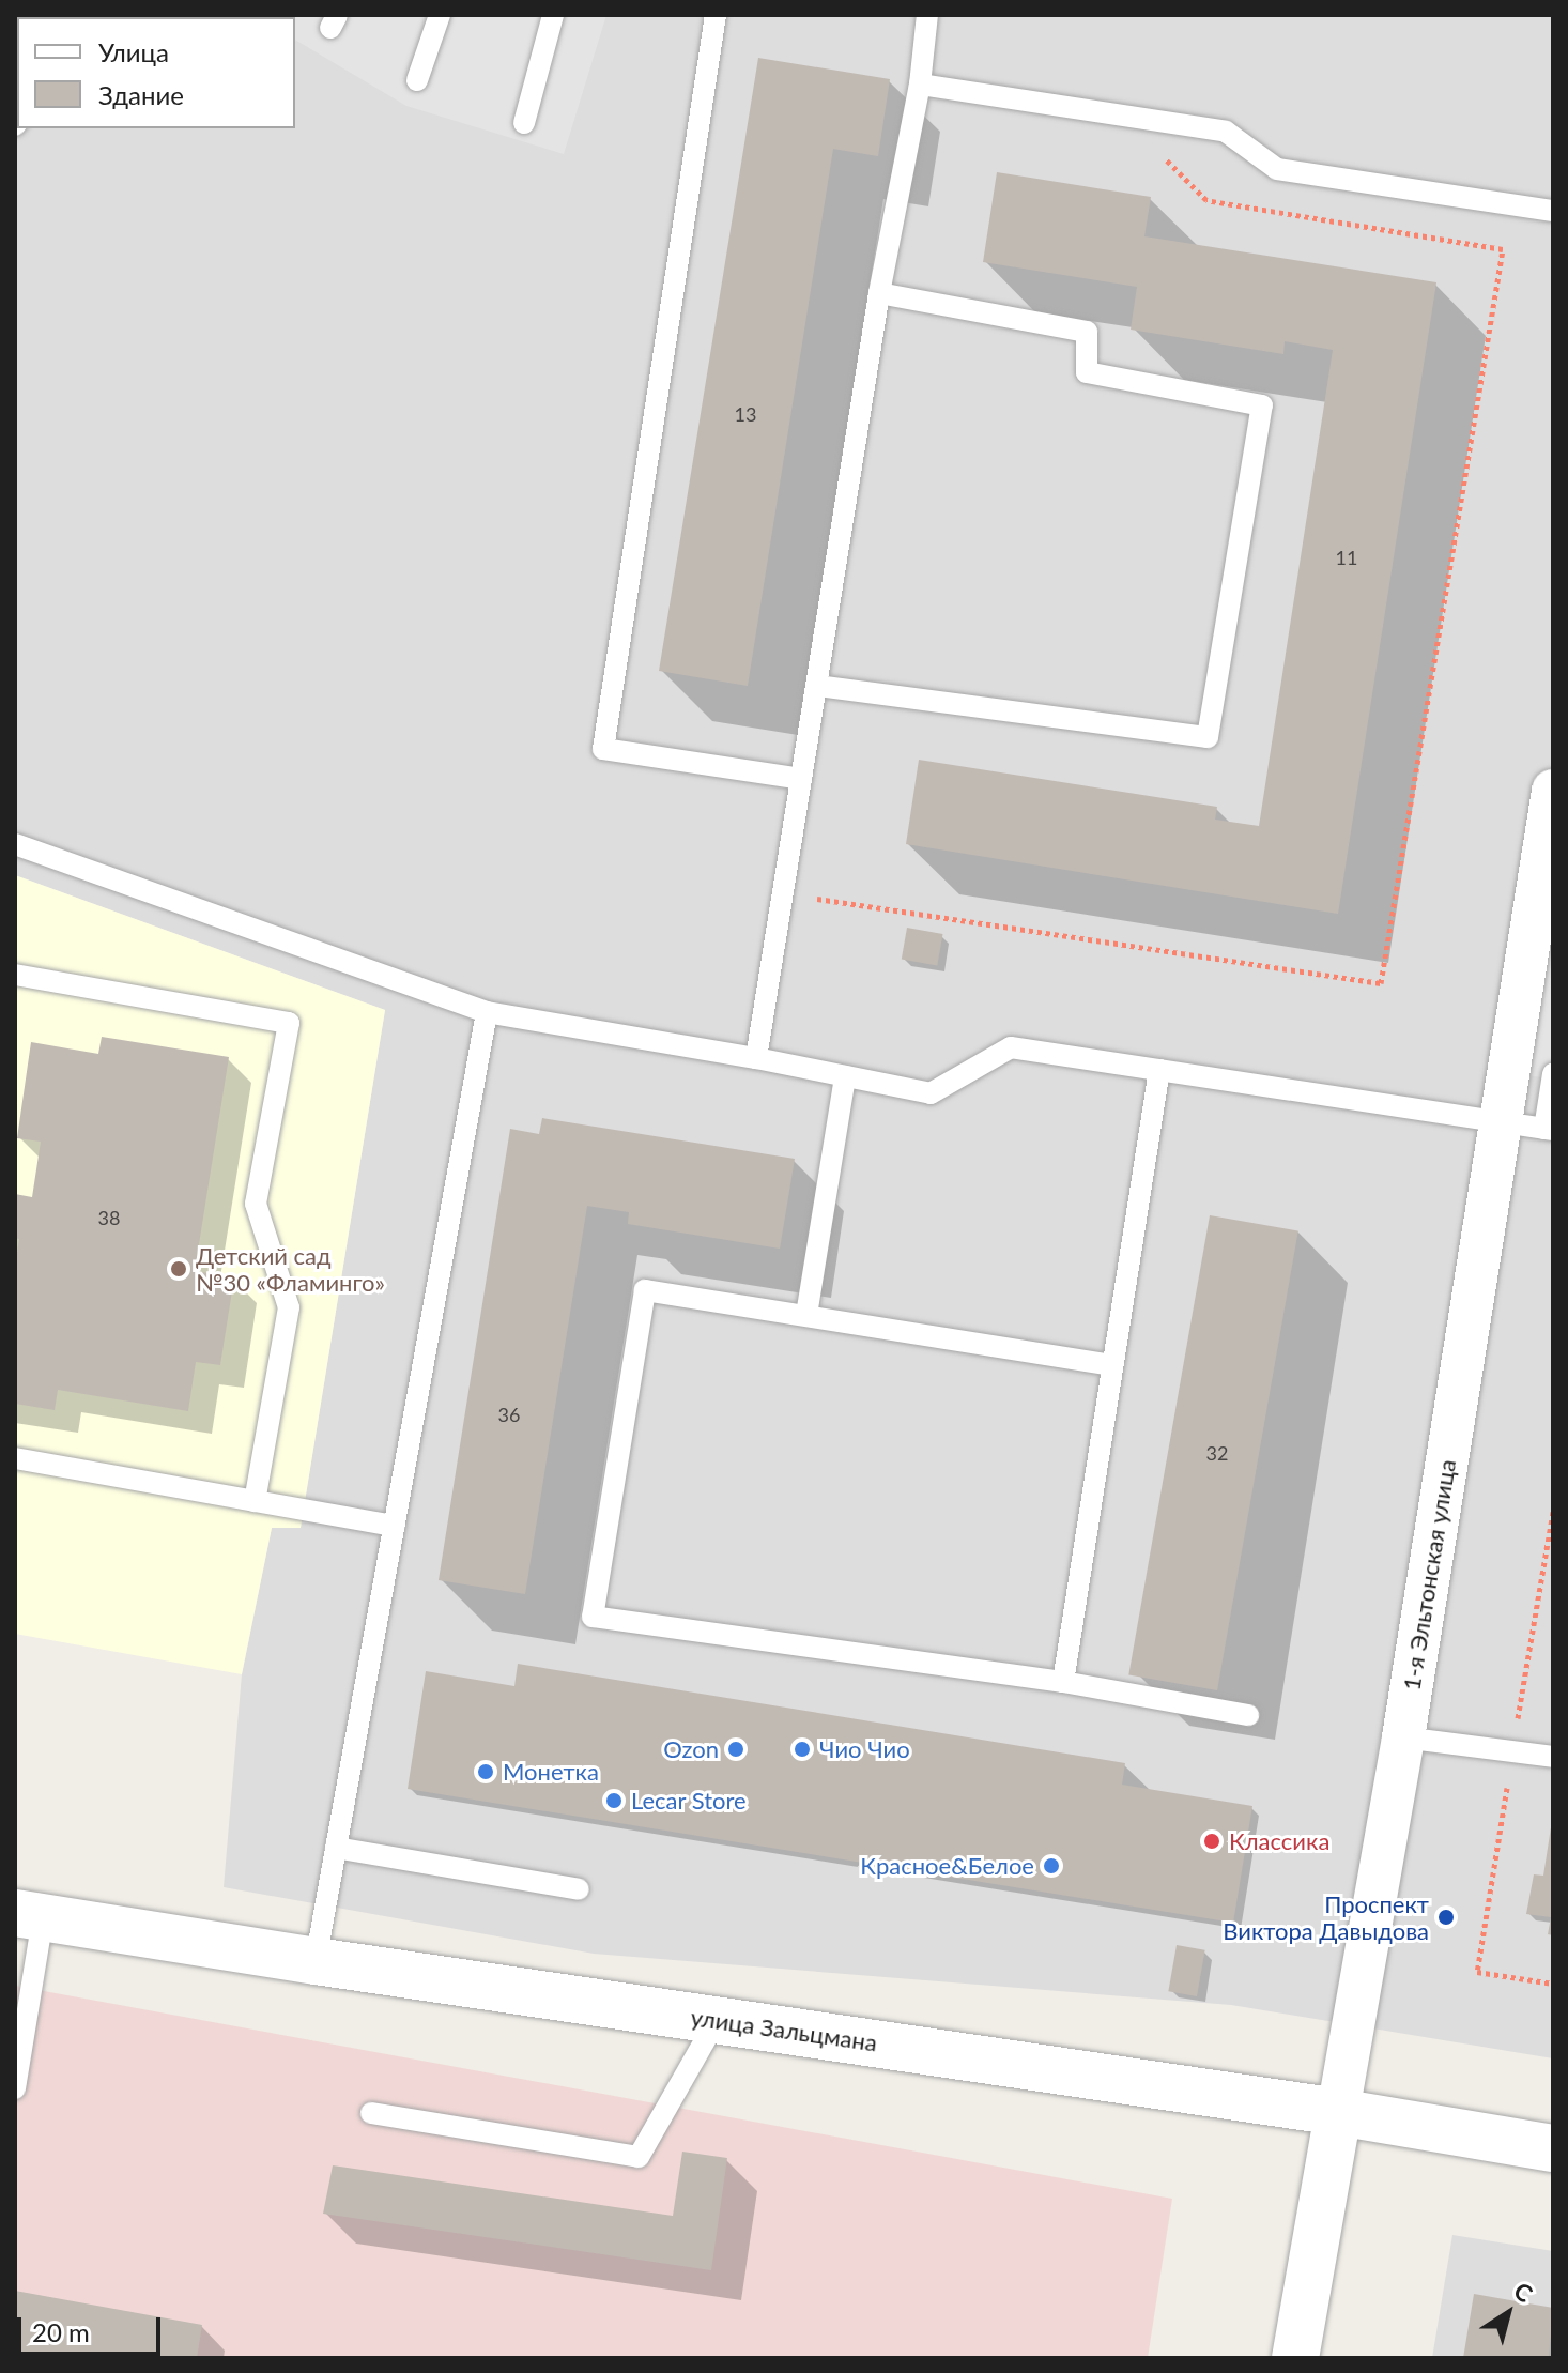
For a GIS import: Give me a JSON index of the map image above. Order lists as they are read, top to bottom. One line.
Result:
{"streets":{"street":["1-я Эльтонская улица","улица Зальцмана"]},"crossings":[["1-я Эльтонская улица","улица Зальцмана"]],"places":["Детский сад №30 «Фламинго»","Ozon","Чио Чио","Монетка","Lecar Store","Классика","Красное&Белое","Проспект Виктора Давыдова"],"house_numbers":["13","11","38","36","32"],"legend":["Улица","Здание"],"scale_bar":"20 m","north":"top right"}
